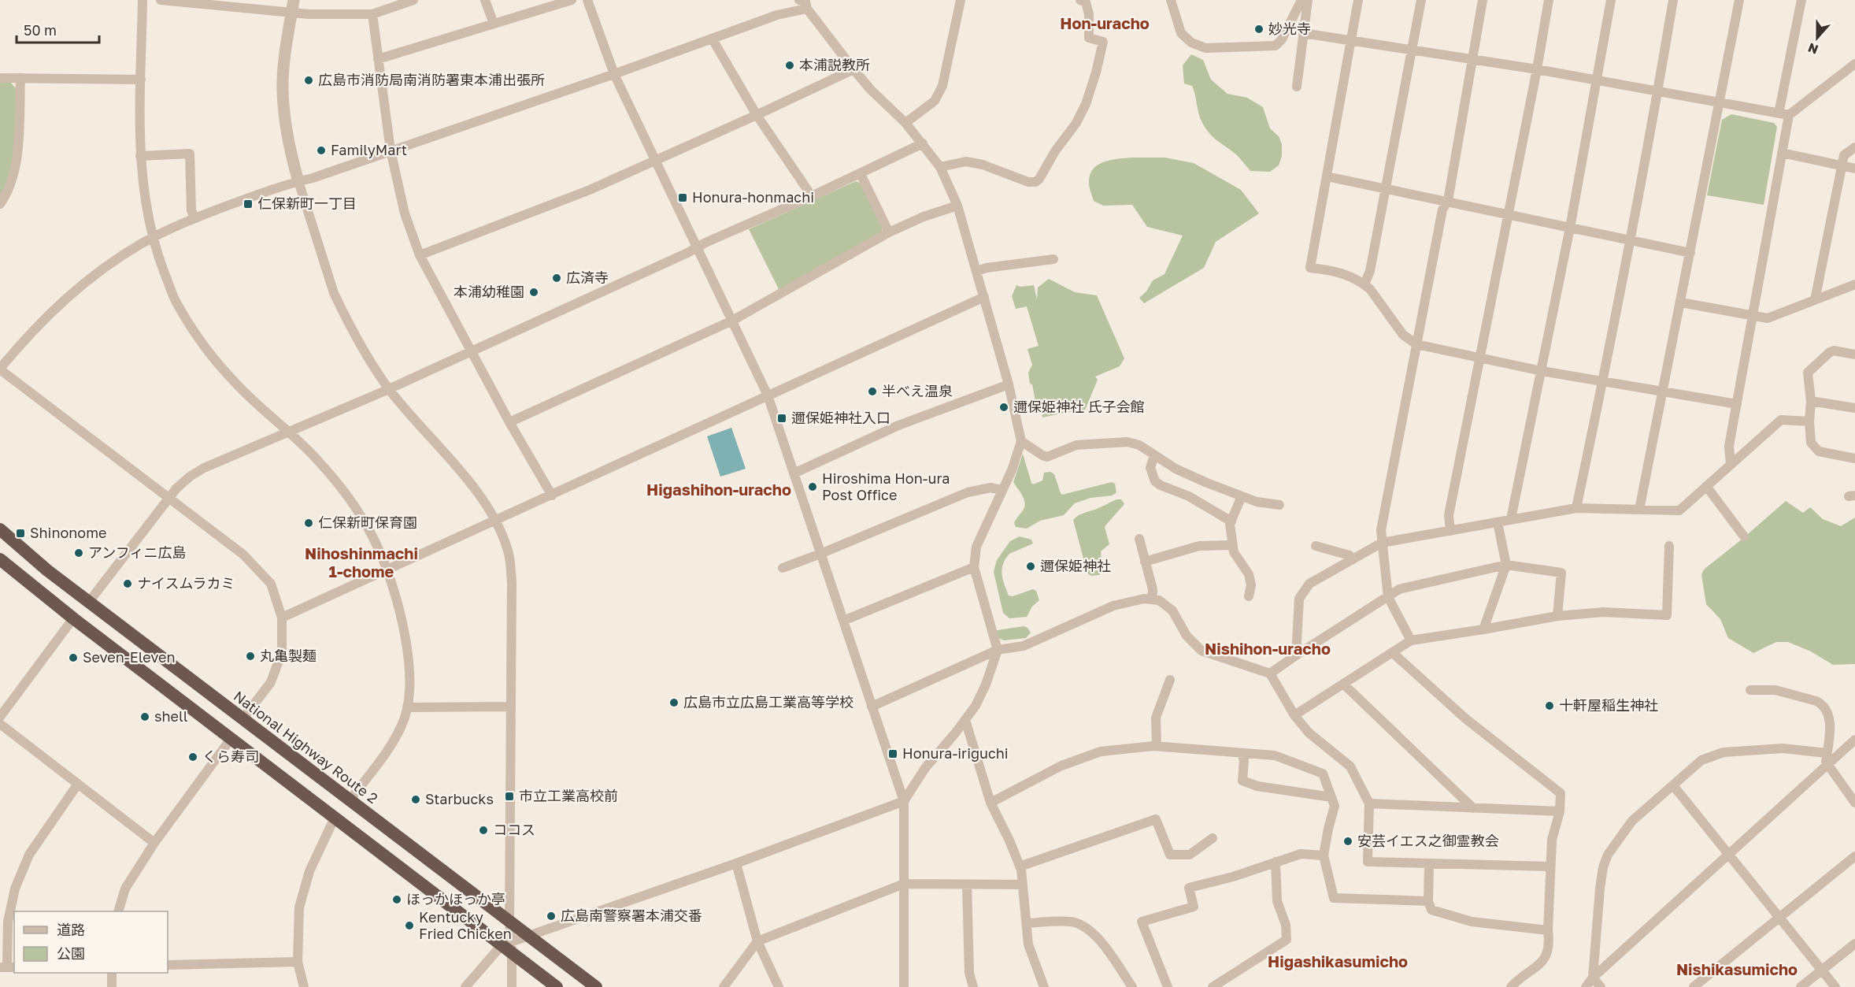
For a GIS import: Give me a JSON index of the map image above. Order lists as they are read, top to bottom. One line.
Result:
{"streets":{"highway":["National Highway Route 2"]},"districts":["Hon-uracho","Higashihon-uracho","Nihoshinmachi 1-chome","Nishihon-uracho","Higashikasumicho","Nishikasumicho"],"places":{"other":["妙光寺","本浦説教所","広島市消防局南消防署東本浦出張所","FamilyMart","広済寺","本浦幼稚園","半べえ温泉","邇保姫神社 氏子会館","Hiroshima Hon-ura Post Office","仁保新町保育園","アンフィニ広島","邇保姫神社","ナイスムラカミ","丸亀製麺","Seven-Eleven","広島市立広島工業高等学校","十軒屋稲生神社","shell","くら寿司","Starbucks","ココス","安芸イエス之御霊教会","ほっかほっか亭","広島南警察署本浦交番","Kentucky Fried Chicken"],"transit":["Honura-honmachi","仁保新町一丁目","邇保姫神社入口","Shinonome","Honura-iriguchi","市立工業高校前"]},"legend":["道路","公園"],"scale_bar":"50 m","north":"bottom"}
